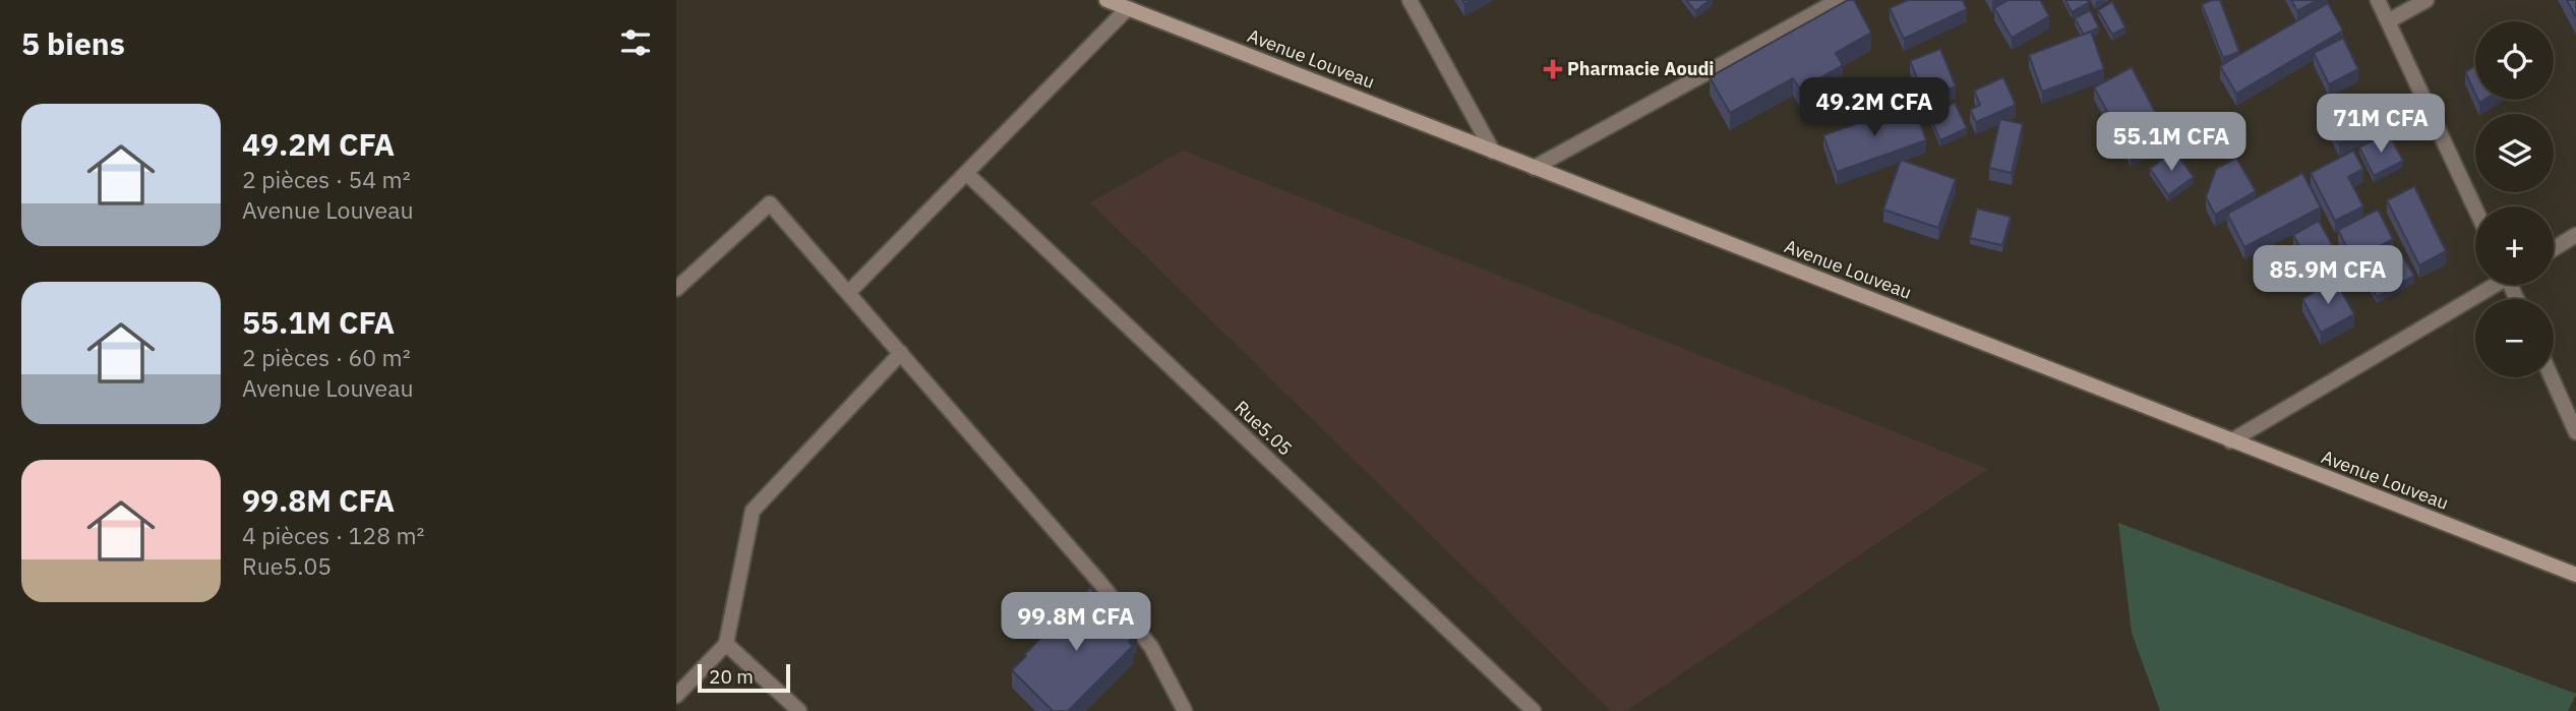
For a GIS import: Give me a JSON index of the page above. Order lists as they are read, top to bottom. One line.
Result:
{"streets":{"main road":["Avenue Louveau"],"street":["Rue5.05"]},"places":{"health":["Pharmacie Aoudi"]},"scale_bar":"20 m","page":{"heading":"5 biens","map_buttons":["+","−"],"price":["49.2M CFA","71M CFA","55.1M CFA","85.9M CFA","99.8M CFA"],"list":[{"name":"49.2M CFA","note":"2 pièces · 54 m² · Avenue Louveau"},{"name":"55.1M CFA","note":"2 pièces · 60 m² · Avenue Louveau"},{"name":"99.8M CFA","note":"4 pièces · 128 m² · Rue5.05"}],"scale":"20 m"}}
